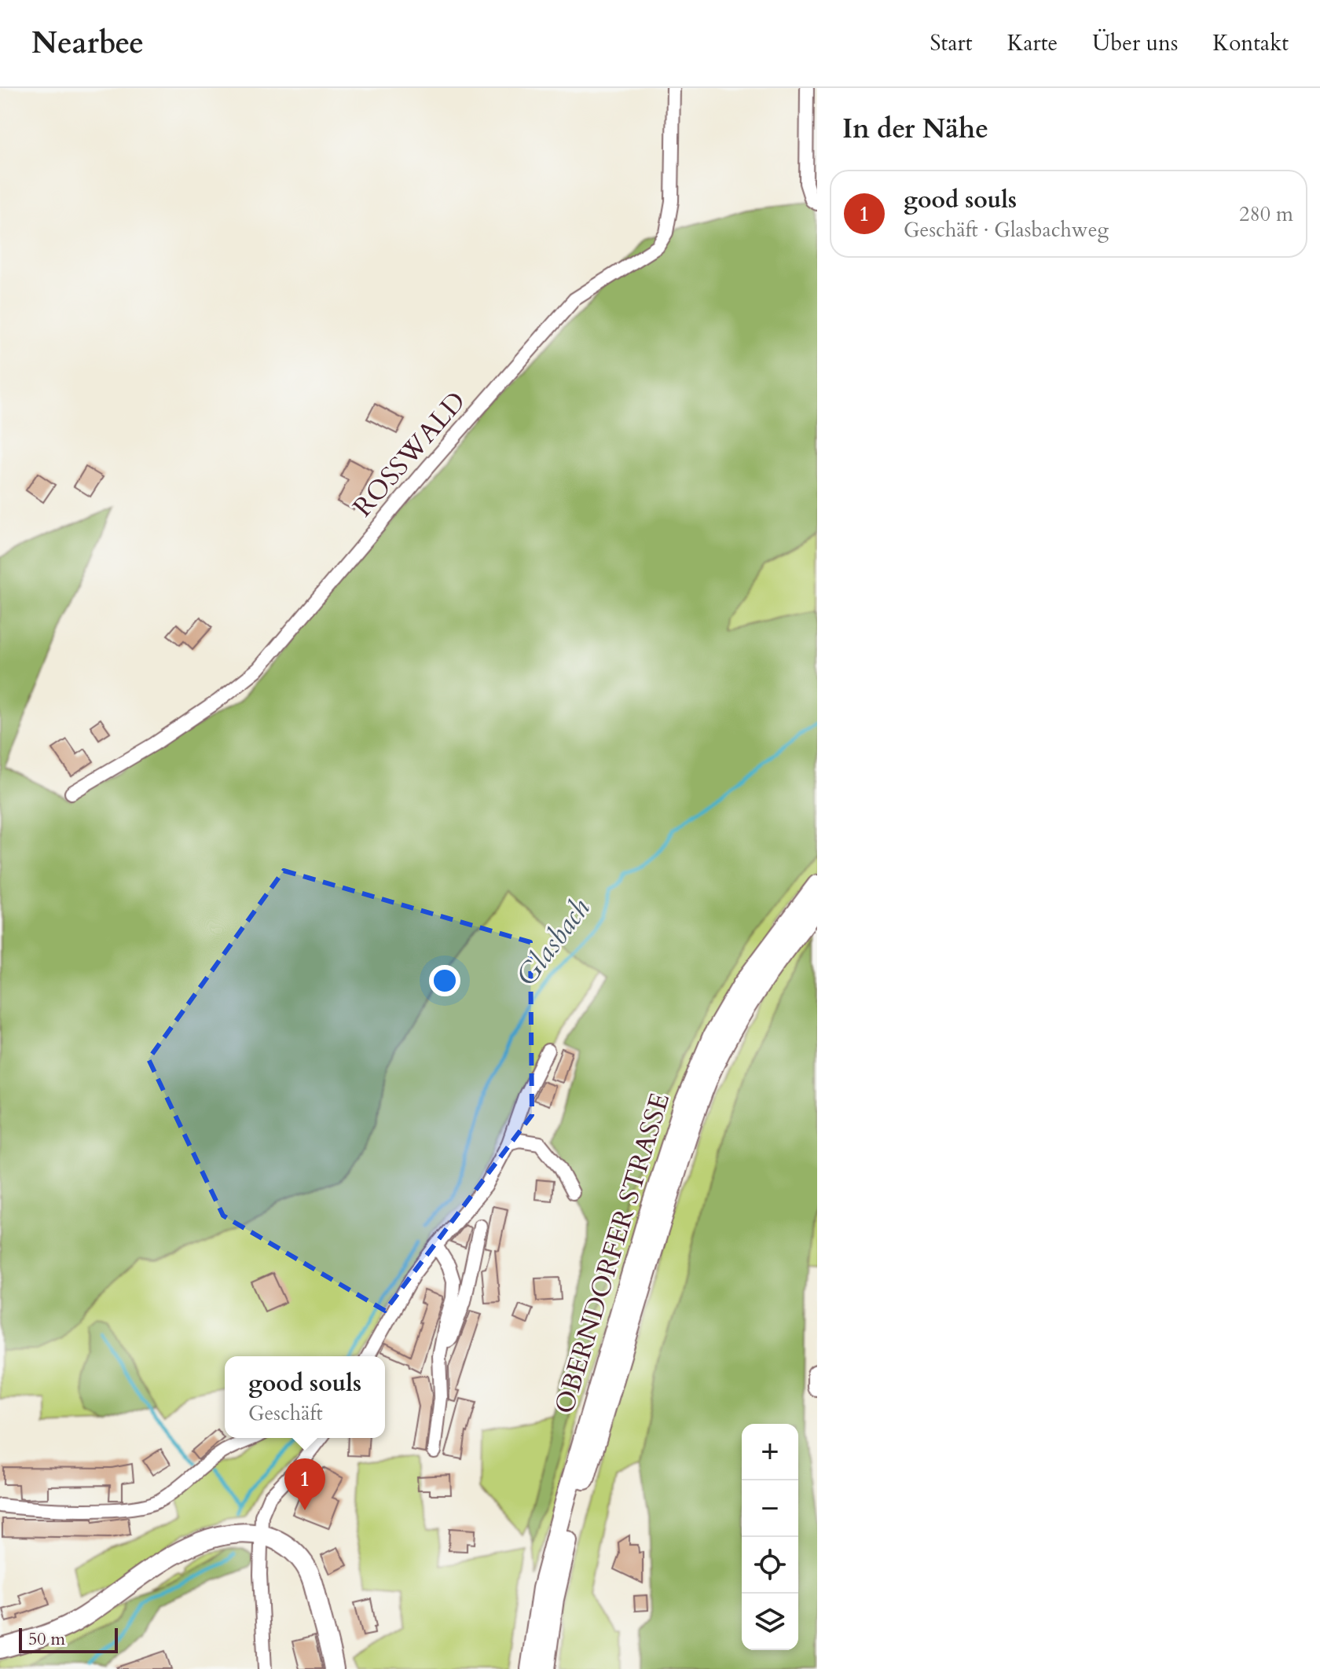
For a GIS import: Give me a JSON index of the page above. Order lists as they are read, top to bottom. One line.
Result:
{"streets":{"main road":["OBERNDORFER STRASSE"],"street":["ROSSWALD"]},"water":["Glasbach"],"scale_bar":"50 m","page":{"header":"Nearbee","nav":["Start","Karte","Über uns","Kontakt"],"heading":"In der Nähe","list":[{"mark":"1","name":"good souls","note":"Geschäft · Glasbachweg","value":"280 m"}],"popup":["good souls","Geschäft"],"map_buttons":["+","−"],"pins":"1","scale":"50 m"}}
